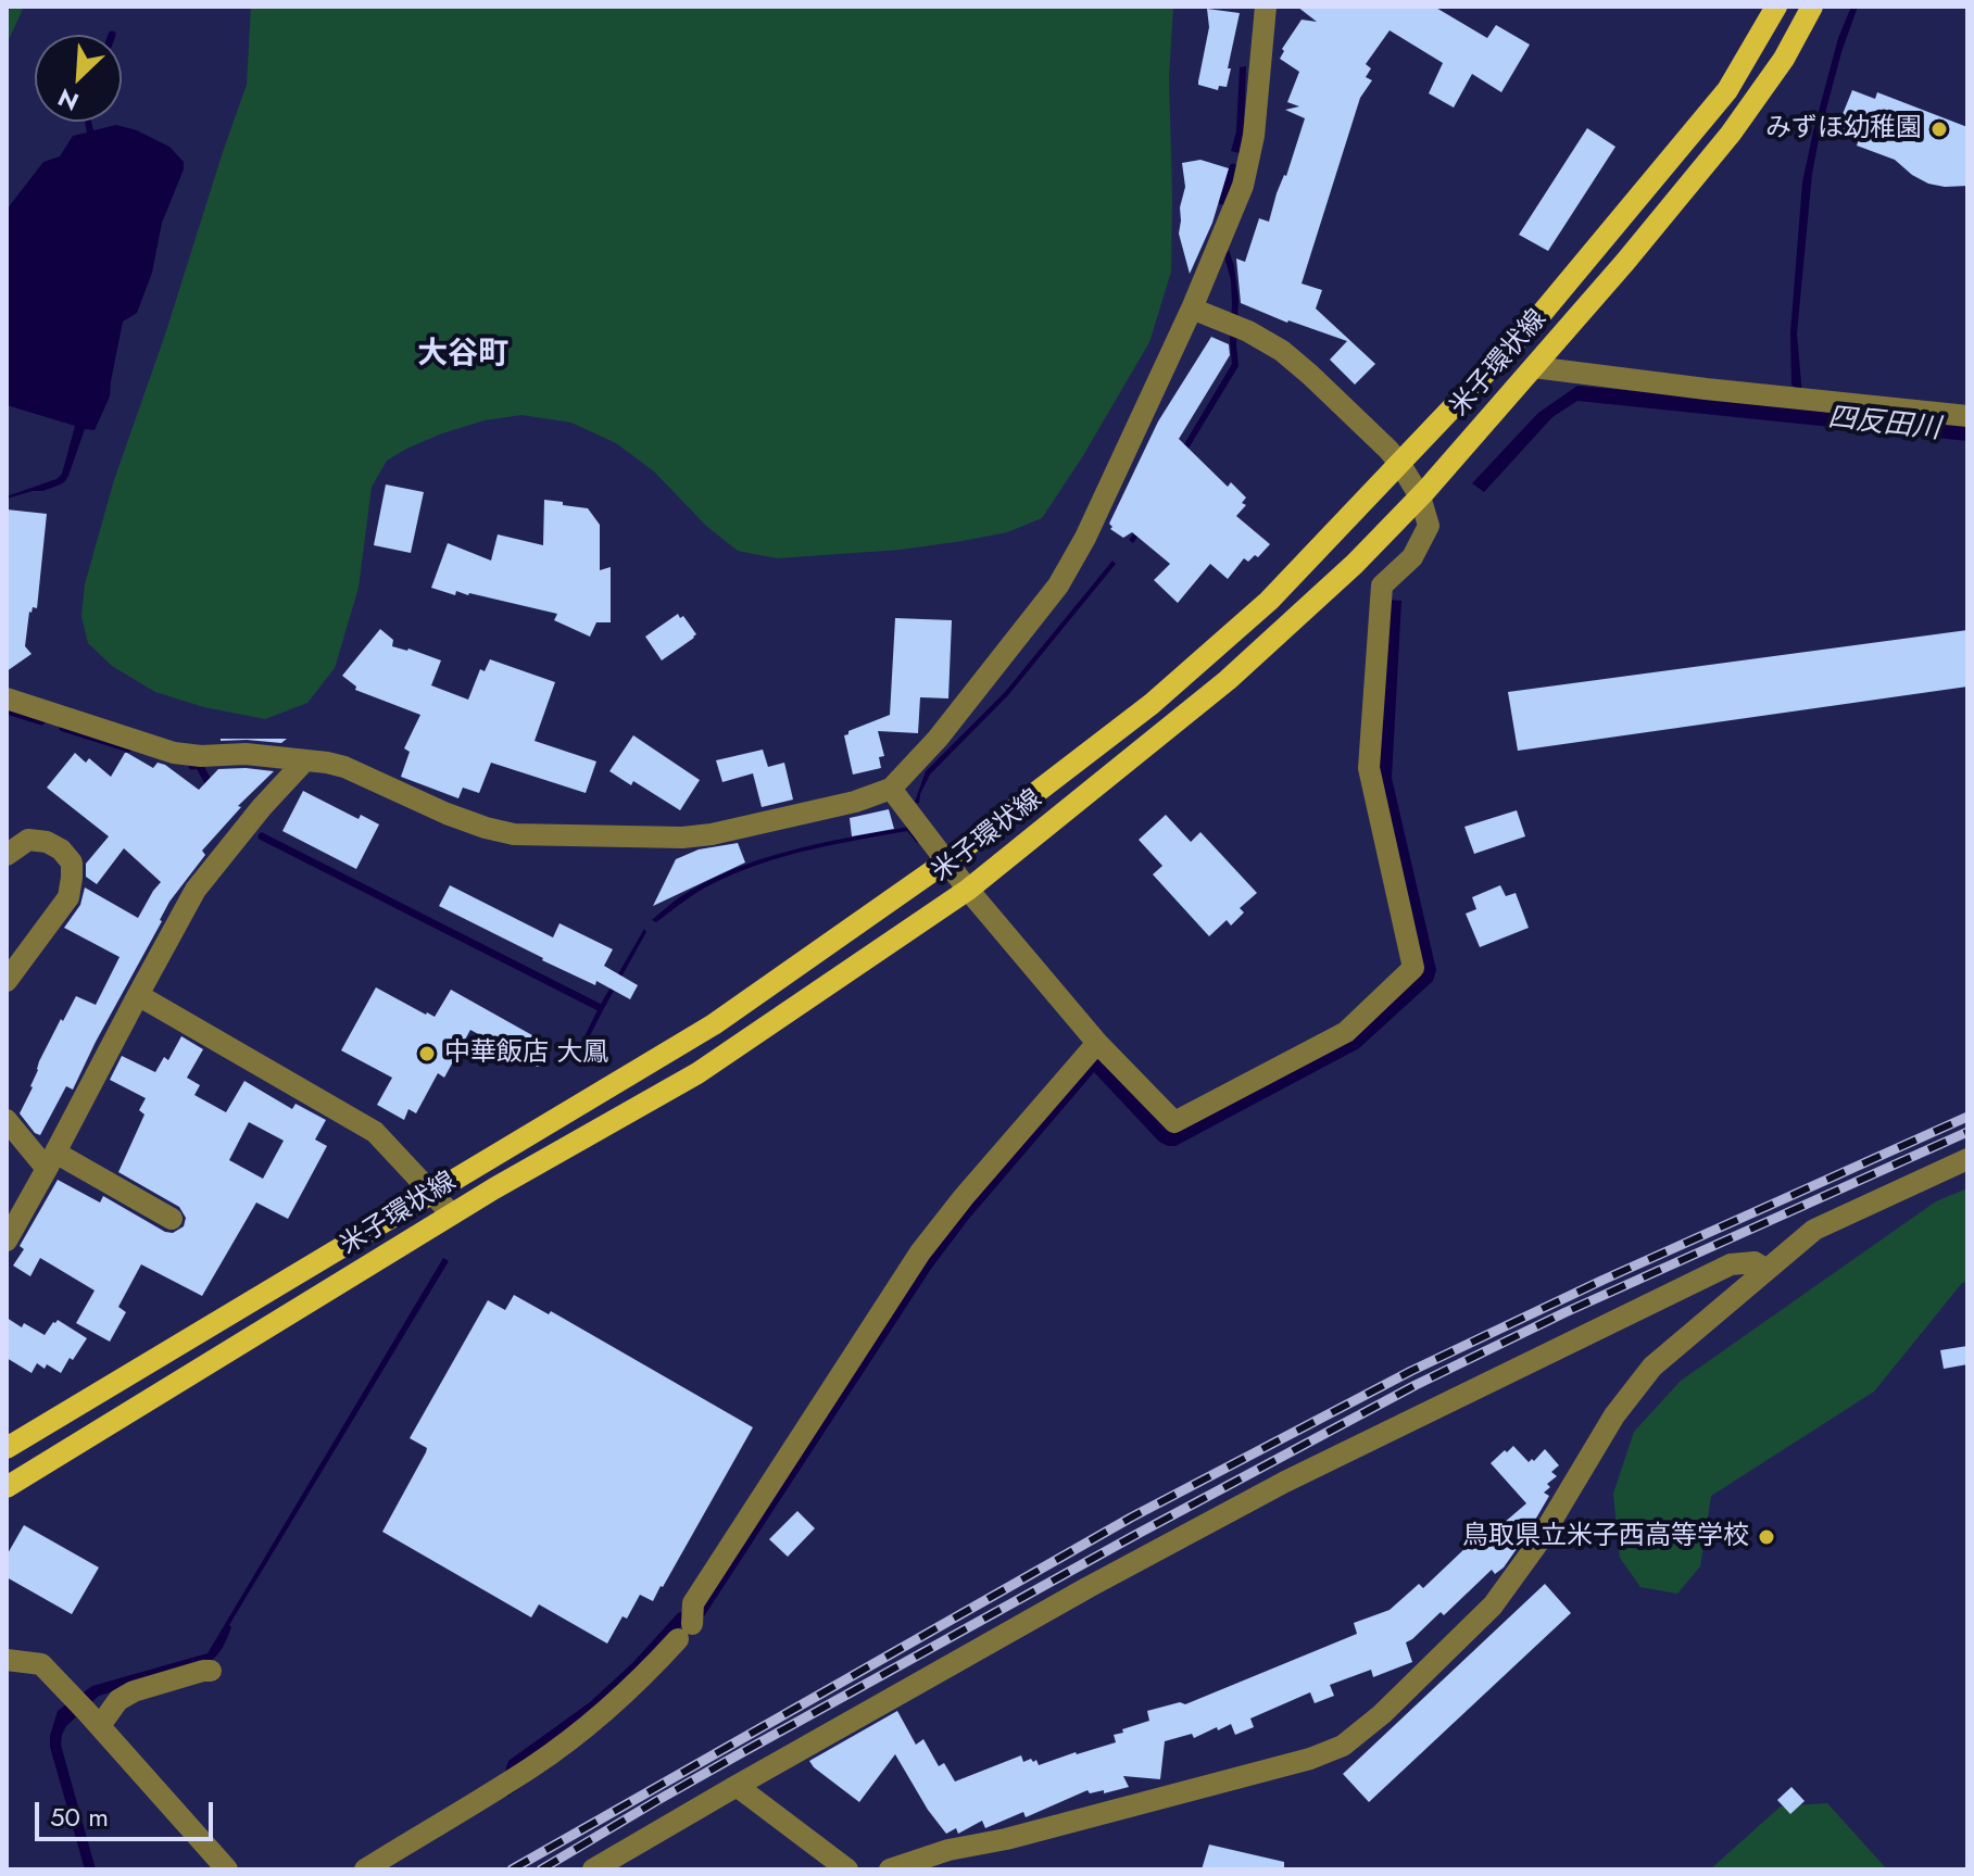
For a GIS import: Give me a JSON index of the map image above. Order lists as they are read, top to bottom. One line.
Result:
{"streets":{"main road":["米子環状線"]},"districts":["大谷町"],"water":["四反田川"],"places":["みずほ幼稚園","中華飯店 大鳳","鳥取県立米子西高等学校"],"scale_bar":"50 m","north":"bottom left"}
